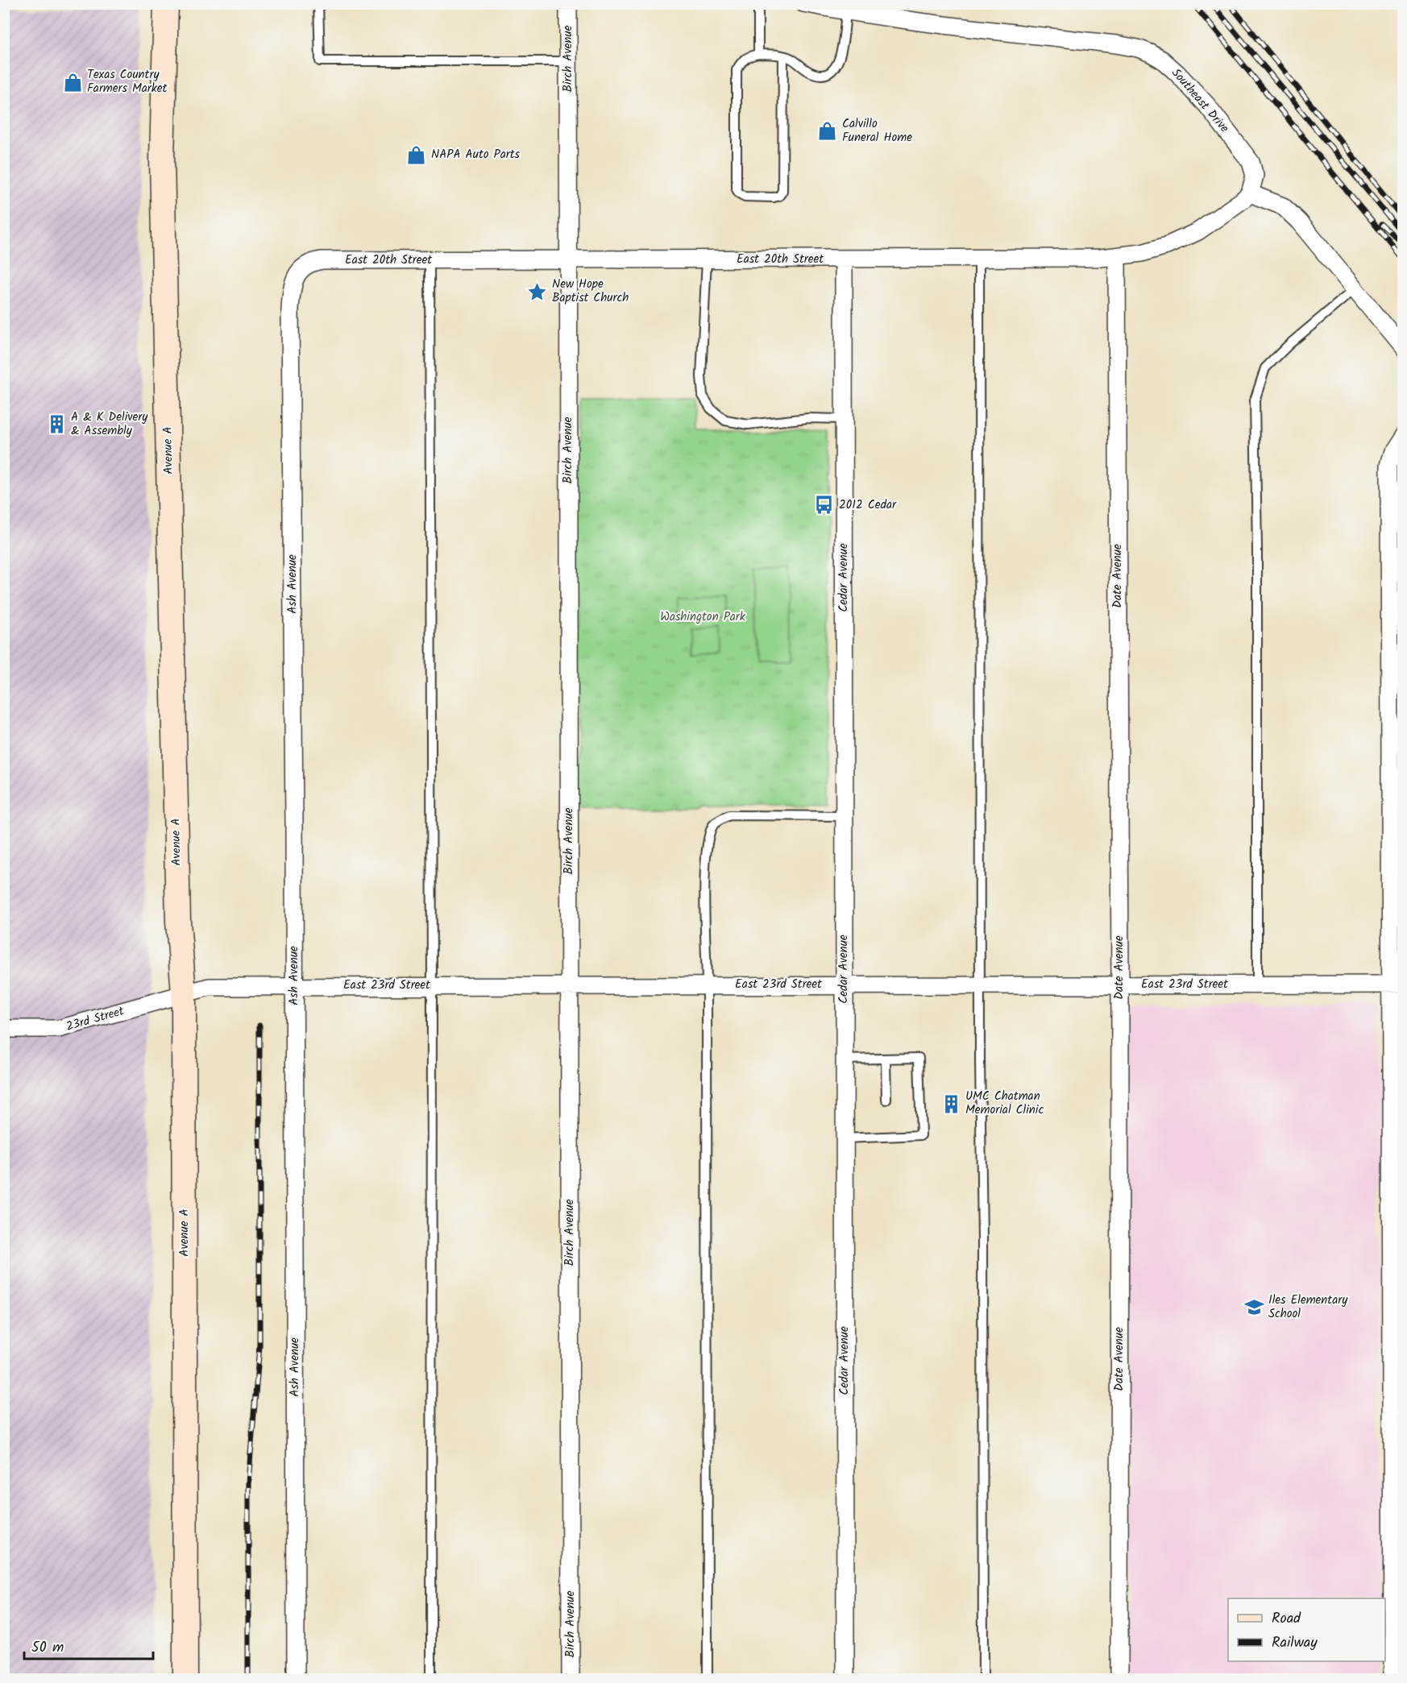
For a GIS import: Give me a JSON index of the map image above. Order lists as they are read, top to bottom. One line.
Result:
{"streets":{"main road":["Avenue A"],"street":["Birch Avenue","Southeast Drive","East 20th Street","Date Avenue","Cedar Avenue","Ash Avenue","East 23rd Street","23rd Street"]},"crossings":[["Birch Avenue","East 20th Street"],["Birch Avenue","East 23rd Street"],["Southeast Drive","East 20th Street"],["East 20th Street","Date Avenue"],["East 20th Street","Cedar Avenue"],["East 20th Street","Ash Avenue"],["Avenue A","East 23rd Street"],["Avenue A","23rd Street"],["Date Avenue","East 23rd Street"],["Cedar Avenue","East 23rd Street"],["Ash Avenue","East 23rd Street"],["East 23rd Street","23rd Street"]],"parks":["Washington Park"],"places":{"shop":["Texas Country Farmers Market","Calvillo Funeral Home","NAPA Auto Parts"],"place":["New Hope Baptist Church"],"building":["A & K Delivery & Assembly","UMC Chatman Memorial Clinic"],"bus stop":["2012 Cedar"],"school or university":["Iles Elementary School"]},"legend":["Road","Railway"],"scale_bar":"50 m"}
